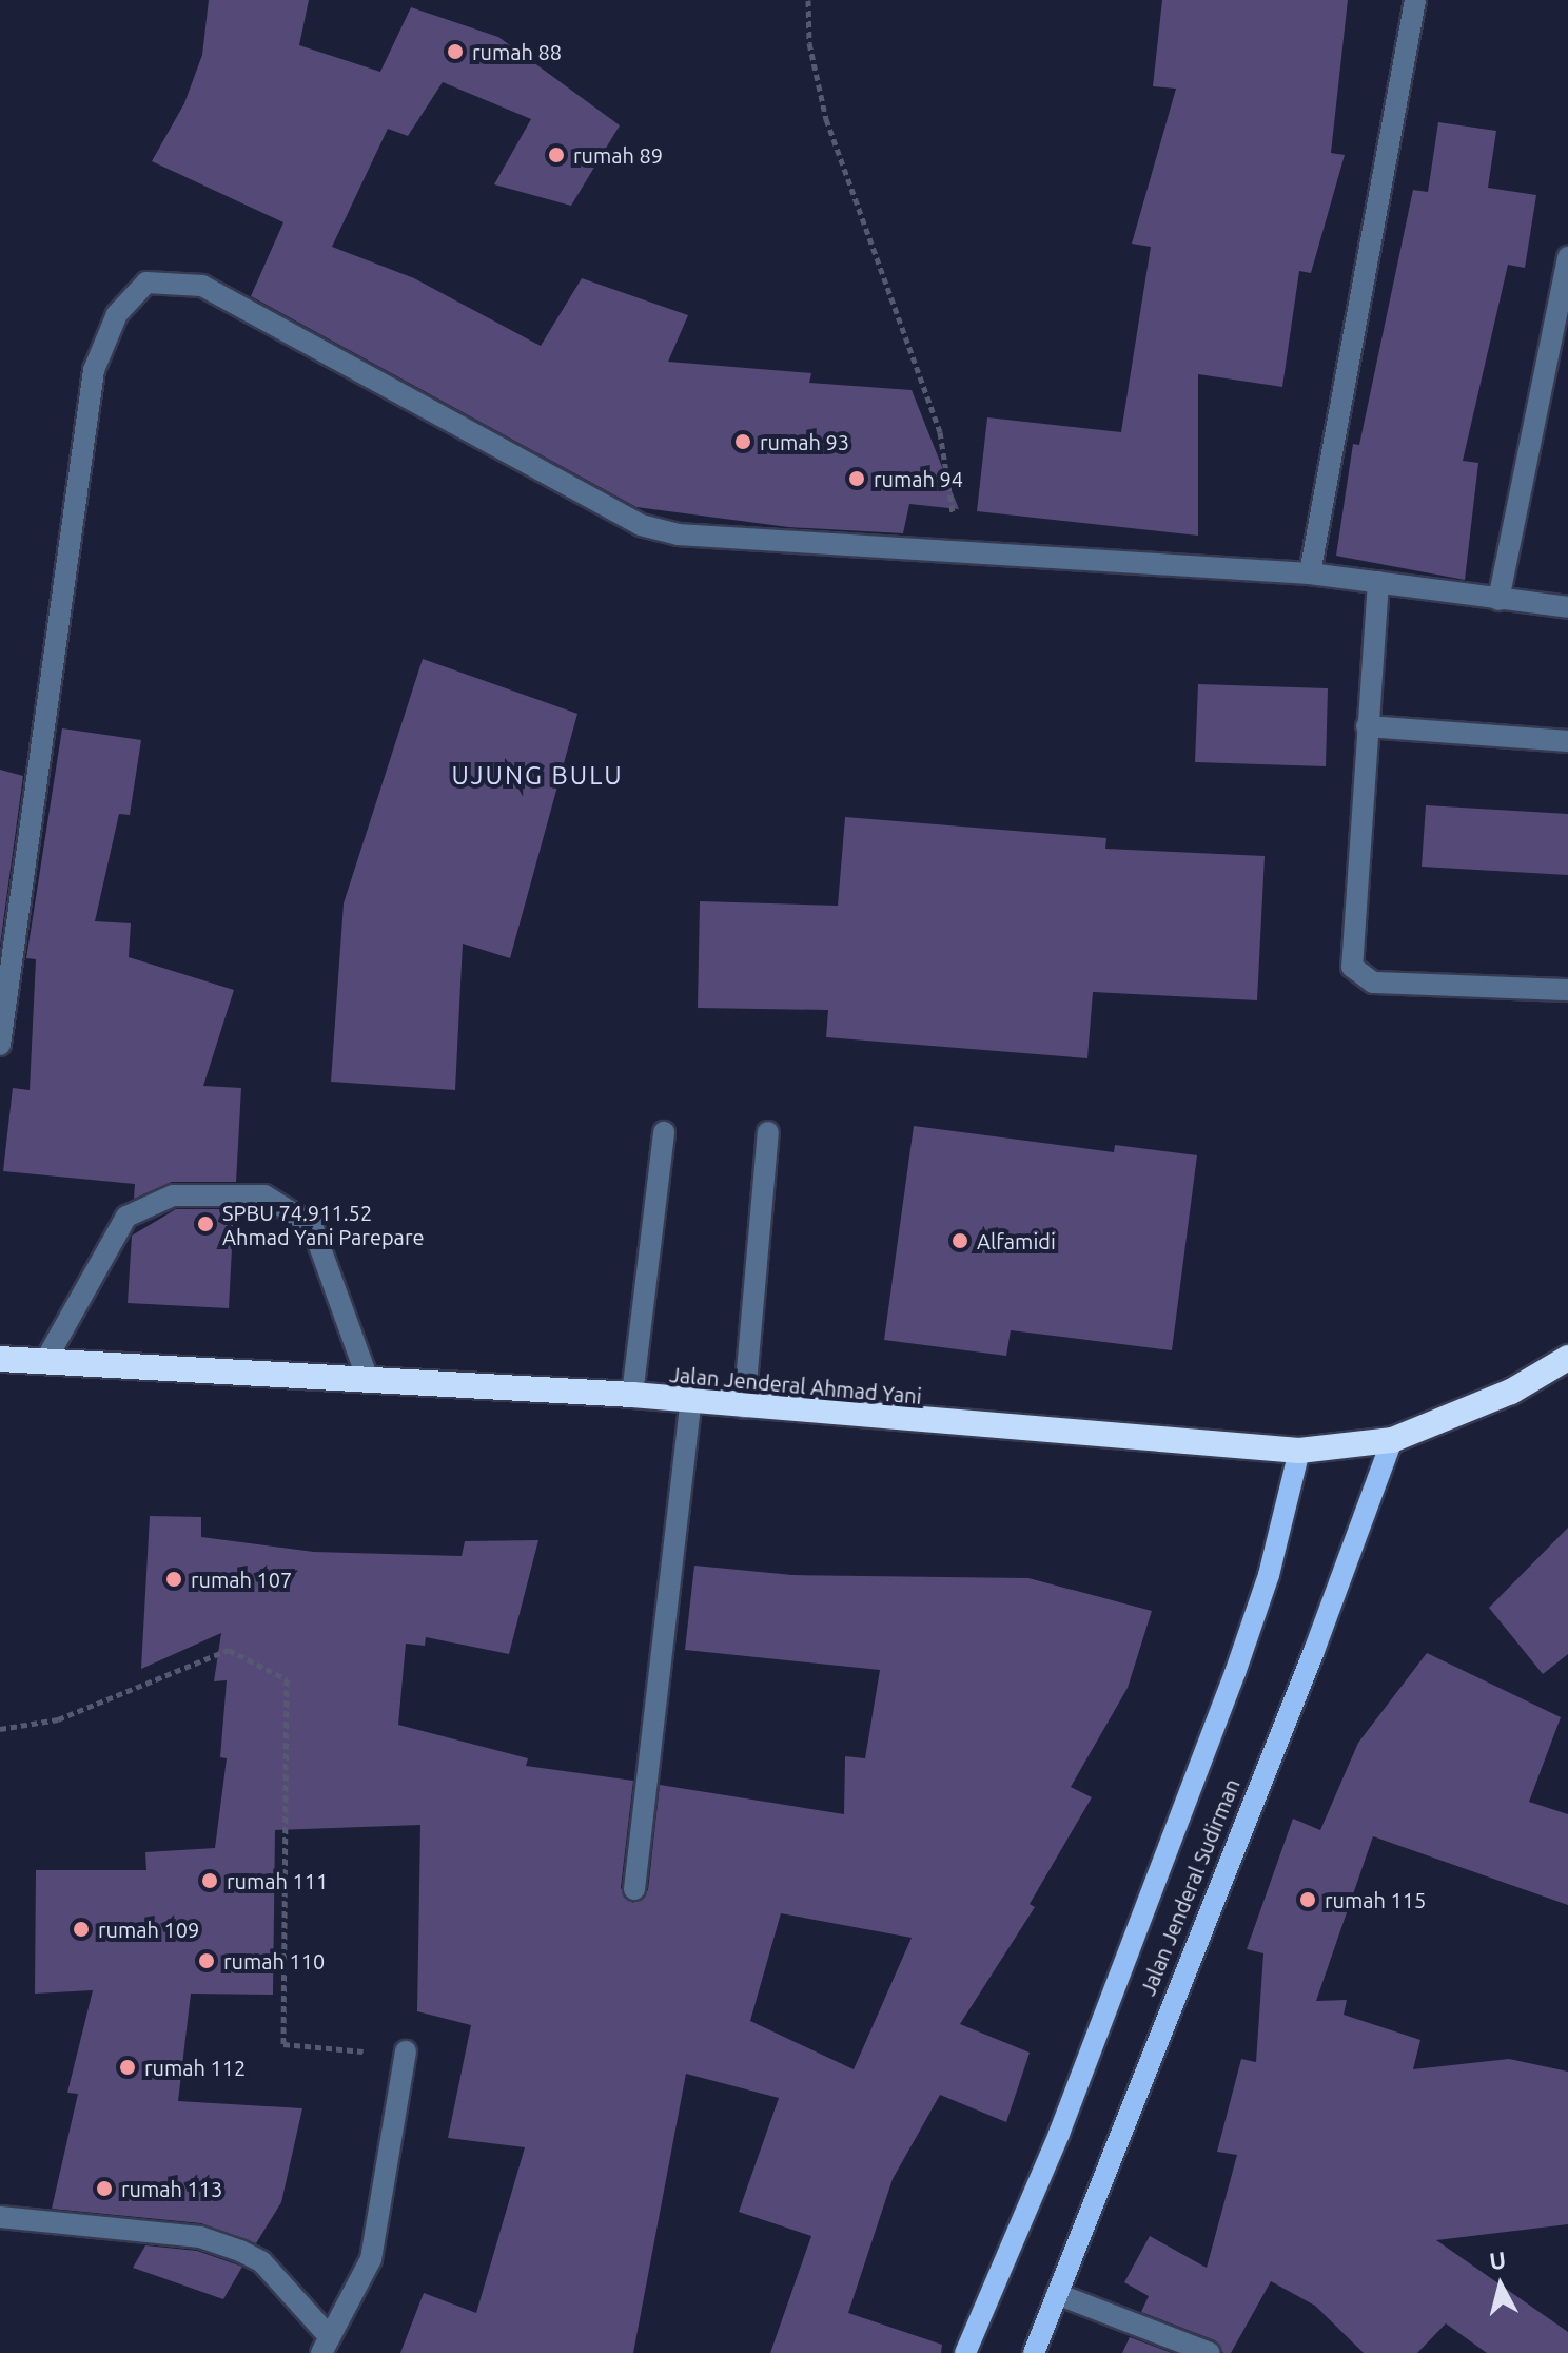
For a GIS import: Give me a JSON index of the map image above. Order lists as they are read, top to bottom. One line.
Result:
{"streets":{"highway":["Jalan Jenderal Ahmad Yani"],"main road":["Jalan Jenderal Sudirman"]},"crossings":[["Jalan Jenderal Ahmad Yani","Jalan Jenderal Sudirman"]],"districts":["UJUNG BULU"],"places":["rumah 88","rumah 89","rumah 93","rumah 94","SPBU 74.911.52 Ahmad Yani Parepare","Alfamidi","rumah 107","rumah 111","rumah 115","rumah 109","rumah 110","rumah 112","rumah 113"],"north":"top"}
